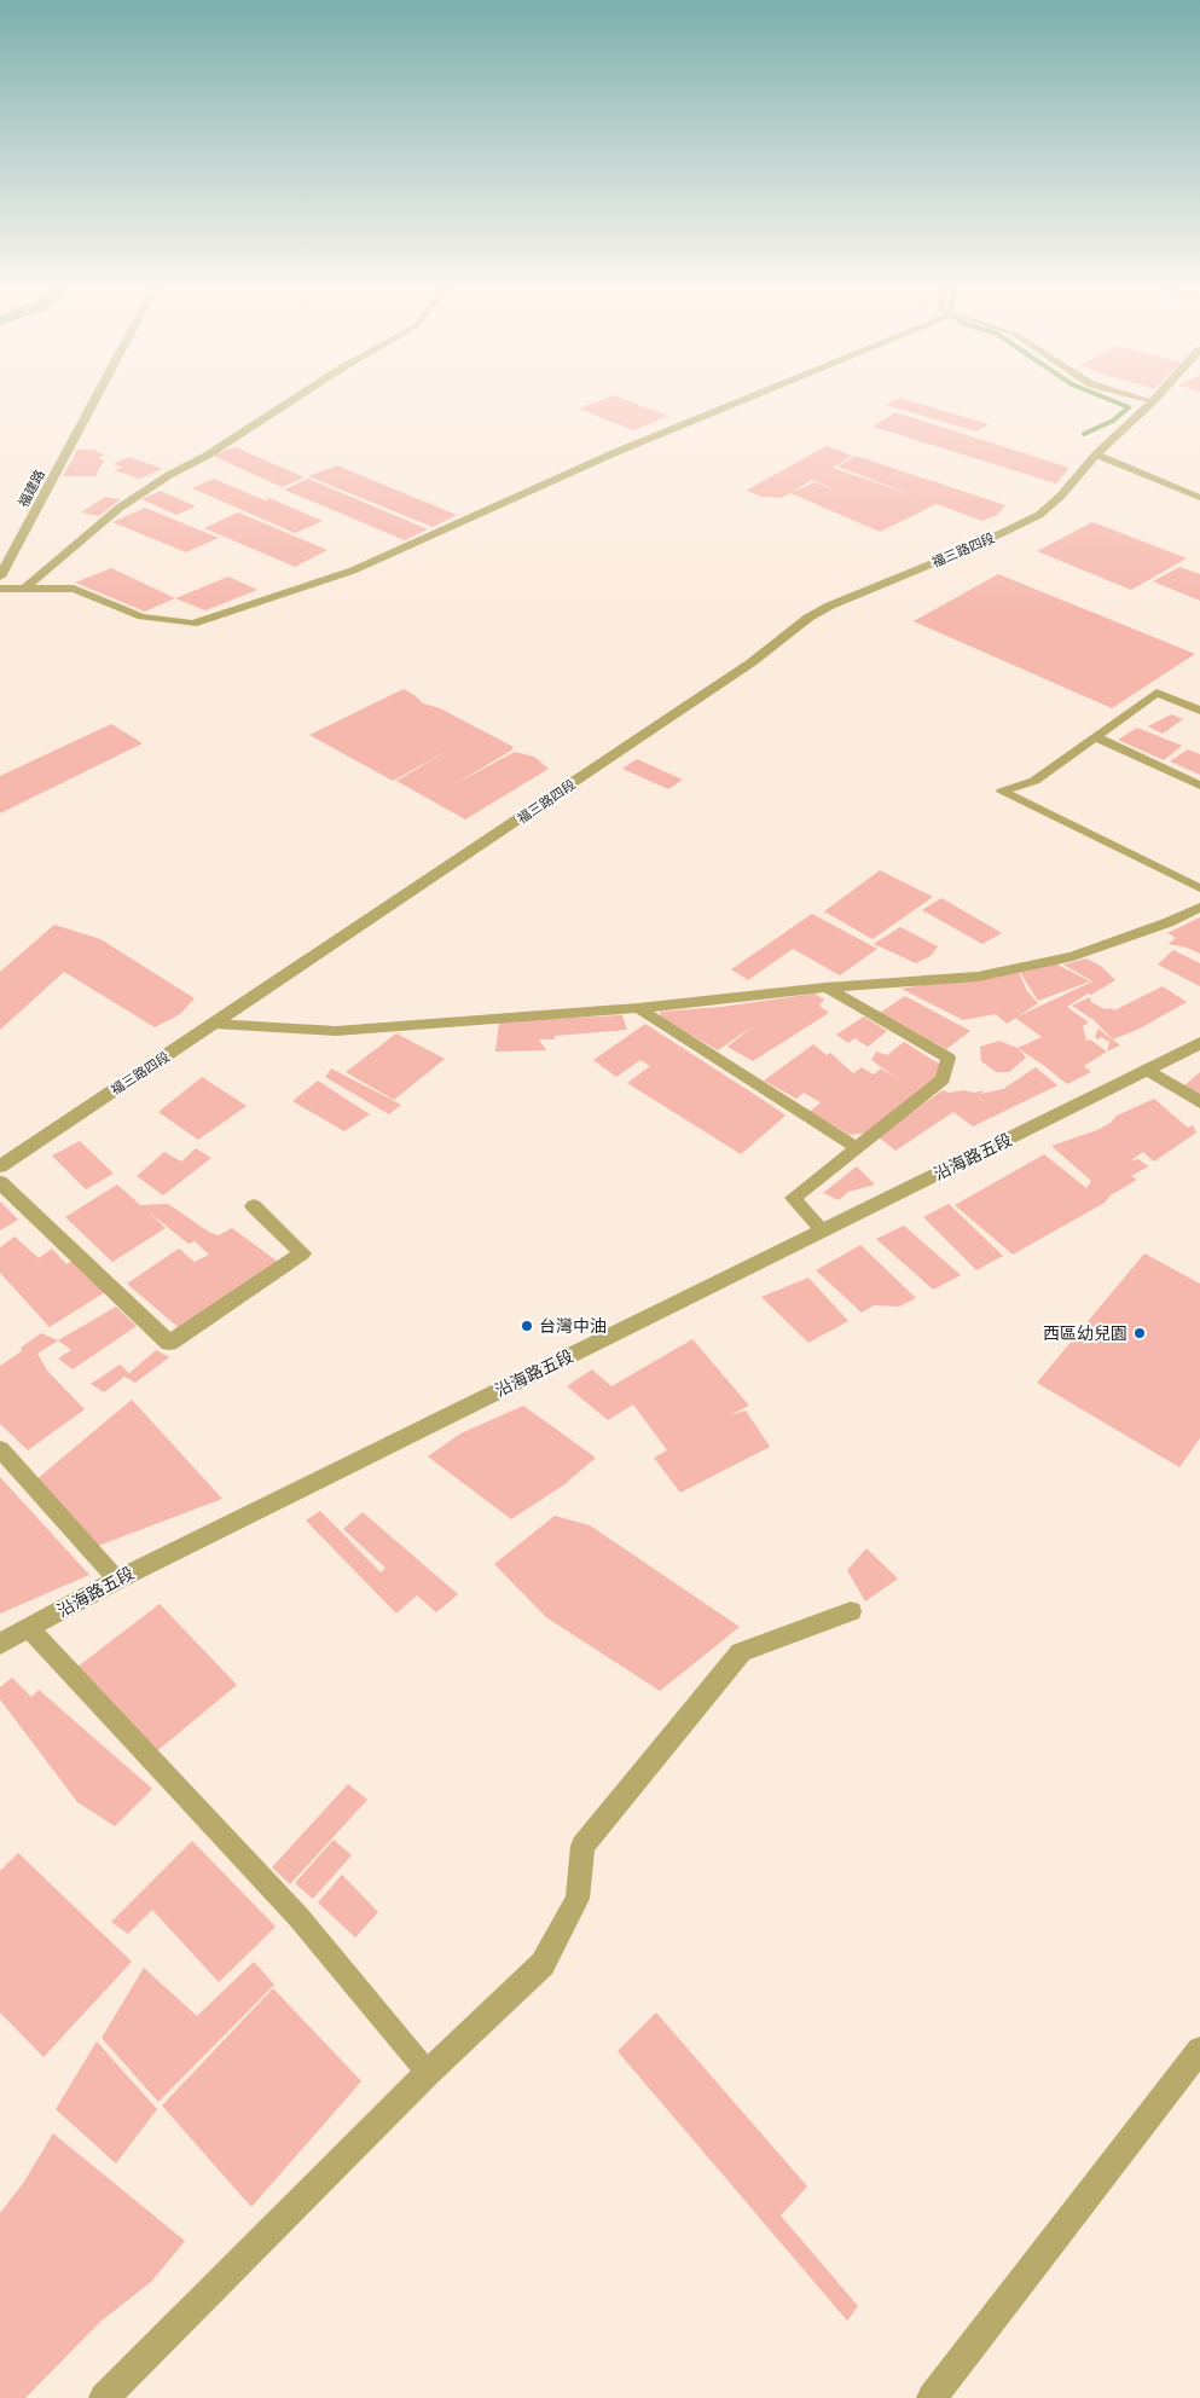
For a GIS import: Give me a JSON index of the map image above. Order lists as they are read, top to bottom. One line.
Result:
{"streets":{"street":["福建路","福三路四段","沿海路五段"]},"places":["台灣中油","西區幼兒園"]}
